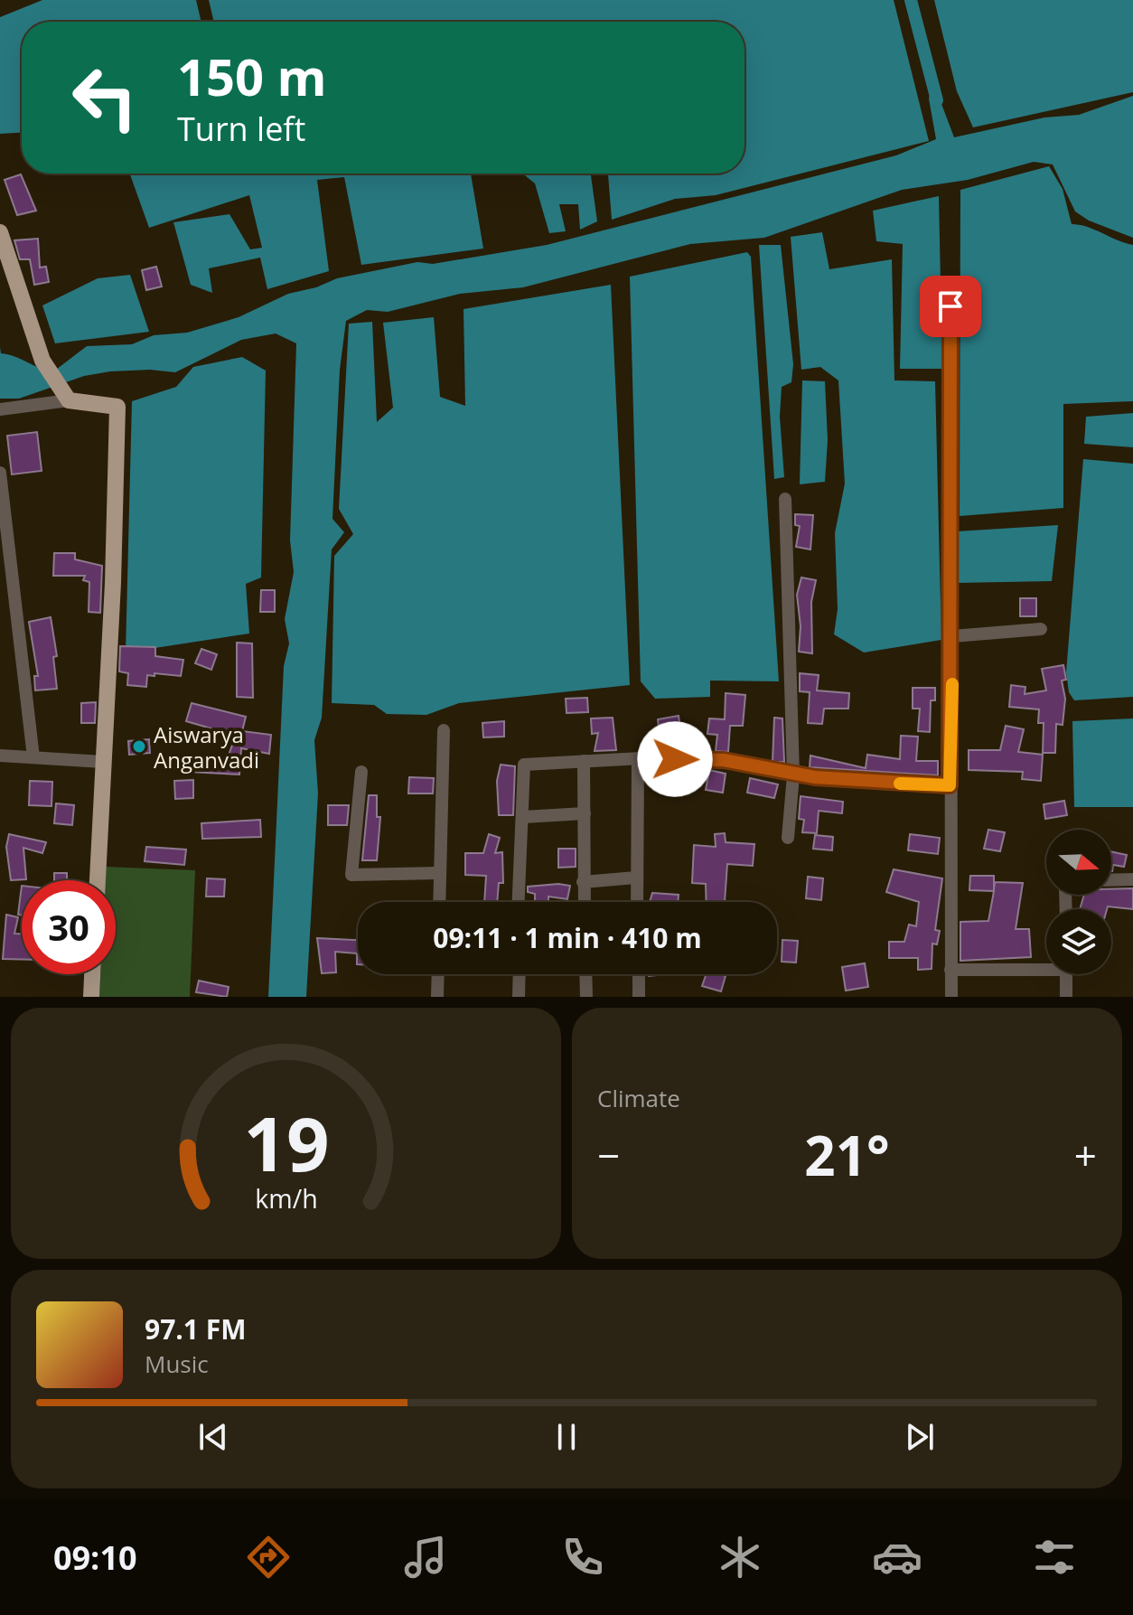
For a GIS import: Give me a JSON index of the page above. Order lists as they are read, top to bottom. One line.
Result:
{"places":["Aiswarya Anganvadi"],"north":"right","page":{"turn":["150 m","Turn left"],"limit":"30","trip":"09:11 · 1 min · 410 m","tile":"Climate","heat":["−","21°","+"],"song":["97.1 FM","Music"],"tabs":"09:10","gauge":["19","km/h"]}}
